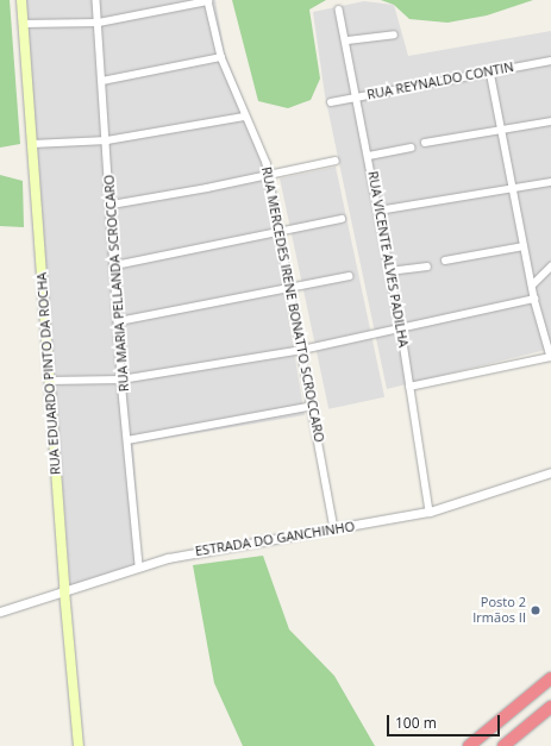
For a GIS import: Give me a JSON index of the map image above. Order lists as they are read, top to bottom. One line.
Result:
{"streets":{"main road":["RUA EDUARDO PINTO DA ROCHA"],"street":["RUA REYNALDO CONTIN","RUA VICENTE ALVES PADILHA","RUA MARIA PELLANDA SCROCCARO","RUA MERCEDES IRENE BONATTO SCROCCARO","ESTRADA DO GANCHINHO"]},"crossings":[["RUA REYNALDO CONTIN","RUA VICENTE ALVES PADILHA"],["RUA VICENTE ALVES PADILHA","ESTRADA DO GANCHINHO"],["RUA MARIA PELLANDA SCROCCARO","RUA MERCEDES IRENE BONATTO SCROCCARO"],["RUA MARIA PELLANDA SCROCCARO","ESTRADA DO GANCHINHO"],["RUA MERCEDES IRENE BONATTO SCROCCARO","ESTRADA DO GANCHINHO"],["RUA EDUARDO PINTO DA ROCHA","ESTRADA DO GANCHINHO"]],"places":["Posto 2 Irmãos II"],"scale_bar":"100 m"}
